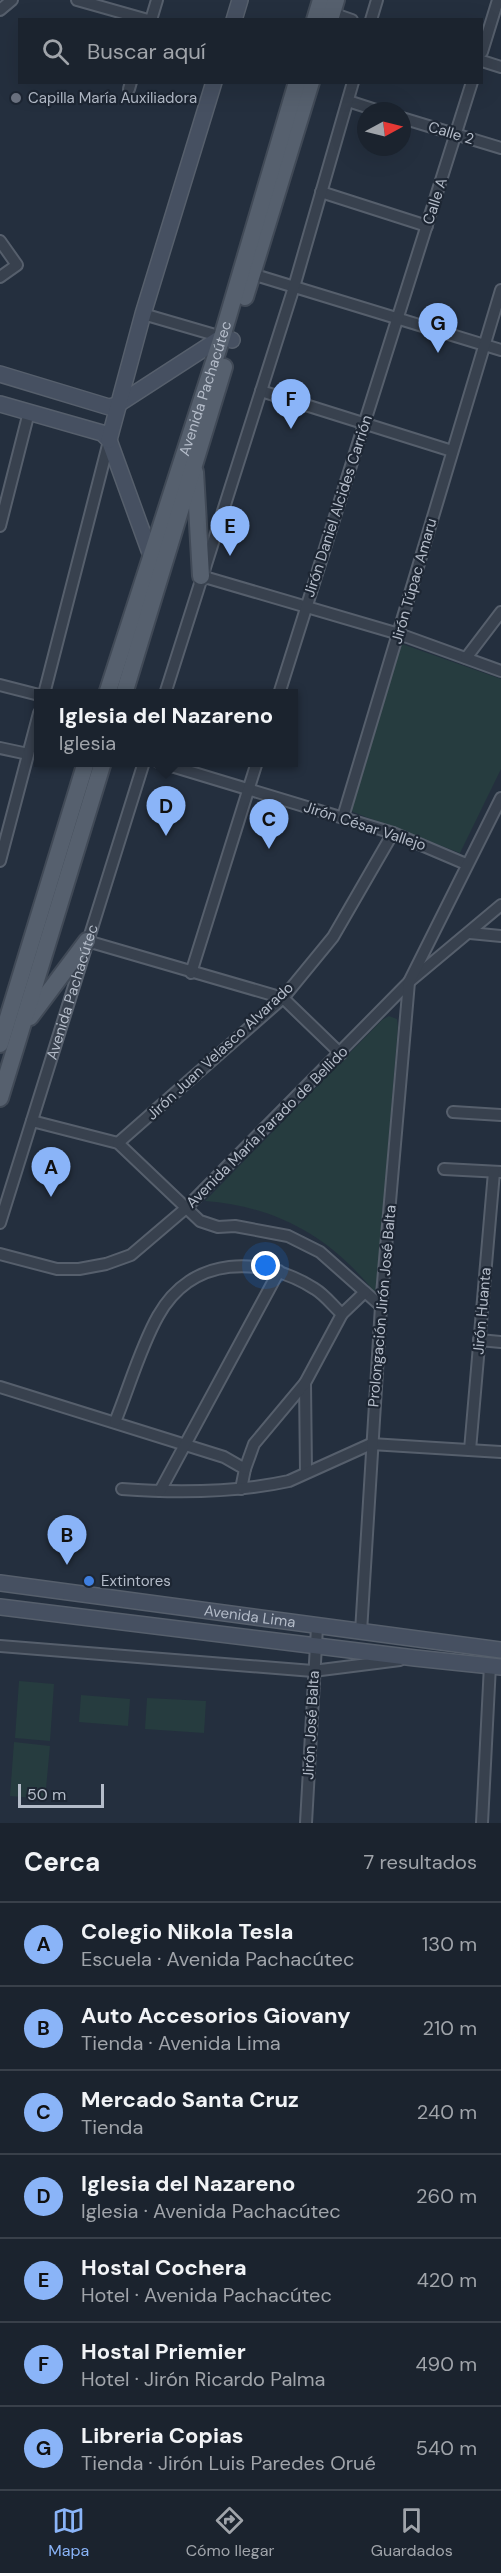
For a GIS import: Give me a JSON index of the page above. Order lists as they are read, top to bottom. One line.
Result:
{"streets":{"main road":["Avenida Pachacútec","Avenida Lima"],"street":["Calle 2","Calle A","Jirón Daniel Alcides Carrión","Jirón Túpac Amaru","Jirón César Vallejo","Jirón Juan Velasco Alvarado","Avenida María Parado de Bellido","Prolongación Jirón José Balta","Jirón Huanta","Jirón José Balta"]},"crossings":[["Calle 2","Calle A"],["Calle A","Jirón Daniel Alcides Carrión"],["Jirón Túpac Amaru","Jirón César Vallejo"],["Jirón César Vallejo","Jirón Juan Velasco Alvarado"],["Avenida María Parado de Bellido","Prolongación Jirón José Balta"],["Prolongación Jirón José Balta","Avenida Lima"],["Avenida Lima","Jirón José Balta"]],"places":["Capilla María Auxiliadora","Extintores"],"scale_bar":"50 m","north":"right","page":{"search":"Buscar aquí","pins":["G","F","E","D","C","A","B"],"popup":["Iglesia del Nazareno","Iglesia"],"scale":"50 m","heading":["Cerca","7 resultados"],"list":[{"mark":"A","name":"Colegio Nikola Tesla","note":"Escuela · Avenida Pachacútec","value":"130 m"},{"mark":"B","name":"Auto Accesorios Giovany","note":"Tienda · Avenida Lima","value":"210 m"},{"mark":"C","name":"Mercado Santa Cruz","note":"Tienda","value":"240 m"},{"mark":"D","name":"Iglesia del Nazareno","note":"Iglesia · Avenida Pachacútec","value":"260 m"},{"mark":"E","name":"Hostal Cochera","note":"Hotel · Avenida Pachacútec","value":"420 m"},{"mark":"F","name":"Hostal Priemier","note":"Hotel · Jirón Ricardo Palma","value":"490 m"},{"mark":"G","name":"Libreria Copias","note":"Tienda · Jirón Luis Paredes Orué","value":"540 m"}],"nav":["Mapa","Cómo llegar","Guardados"]}}
